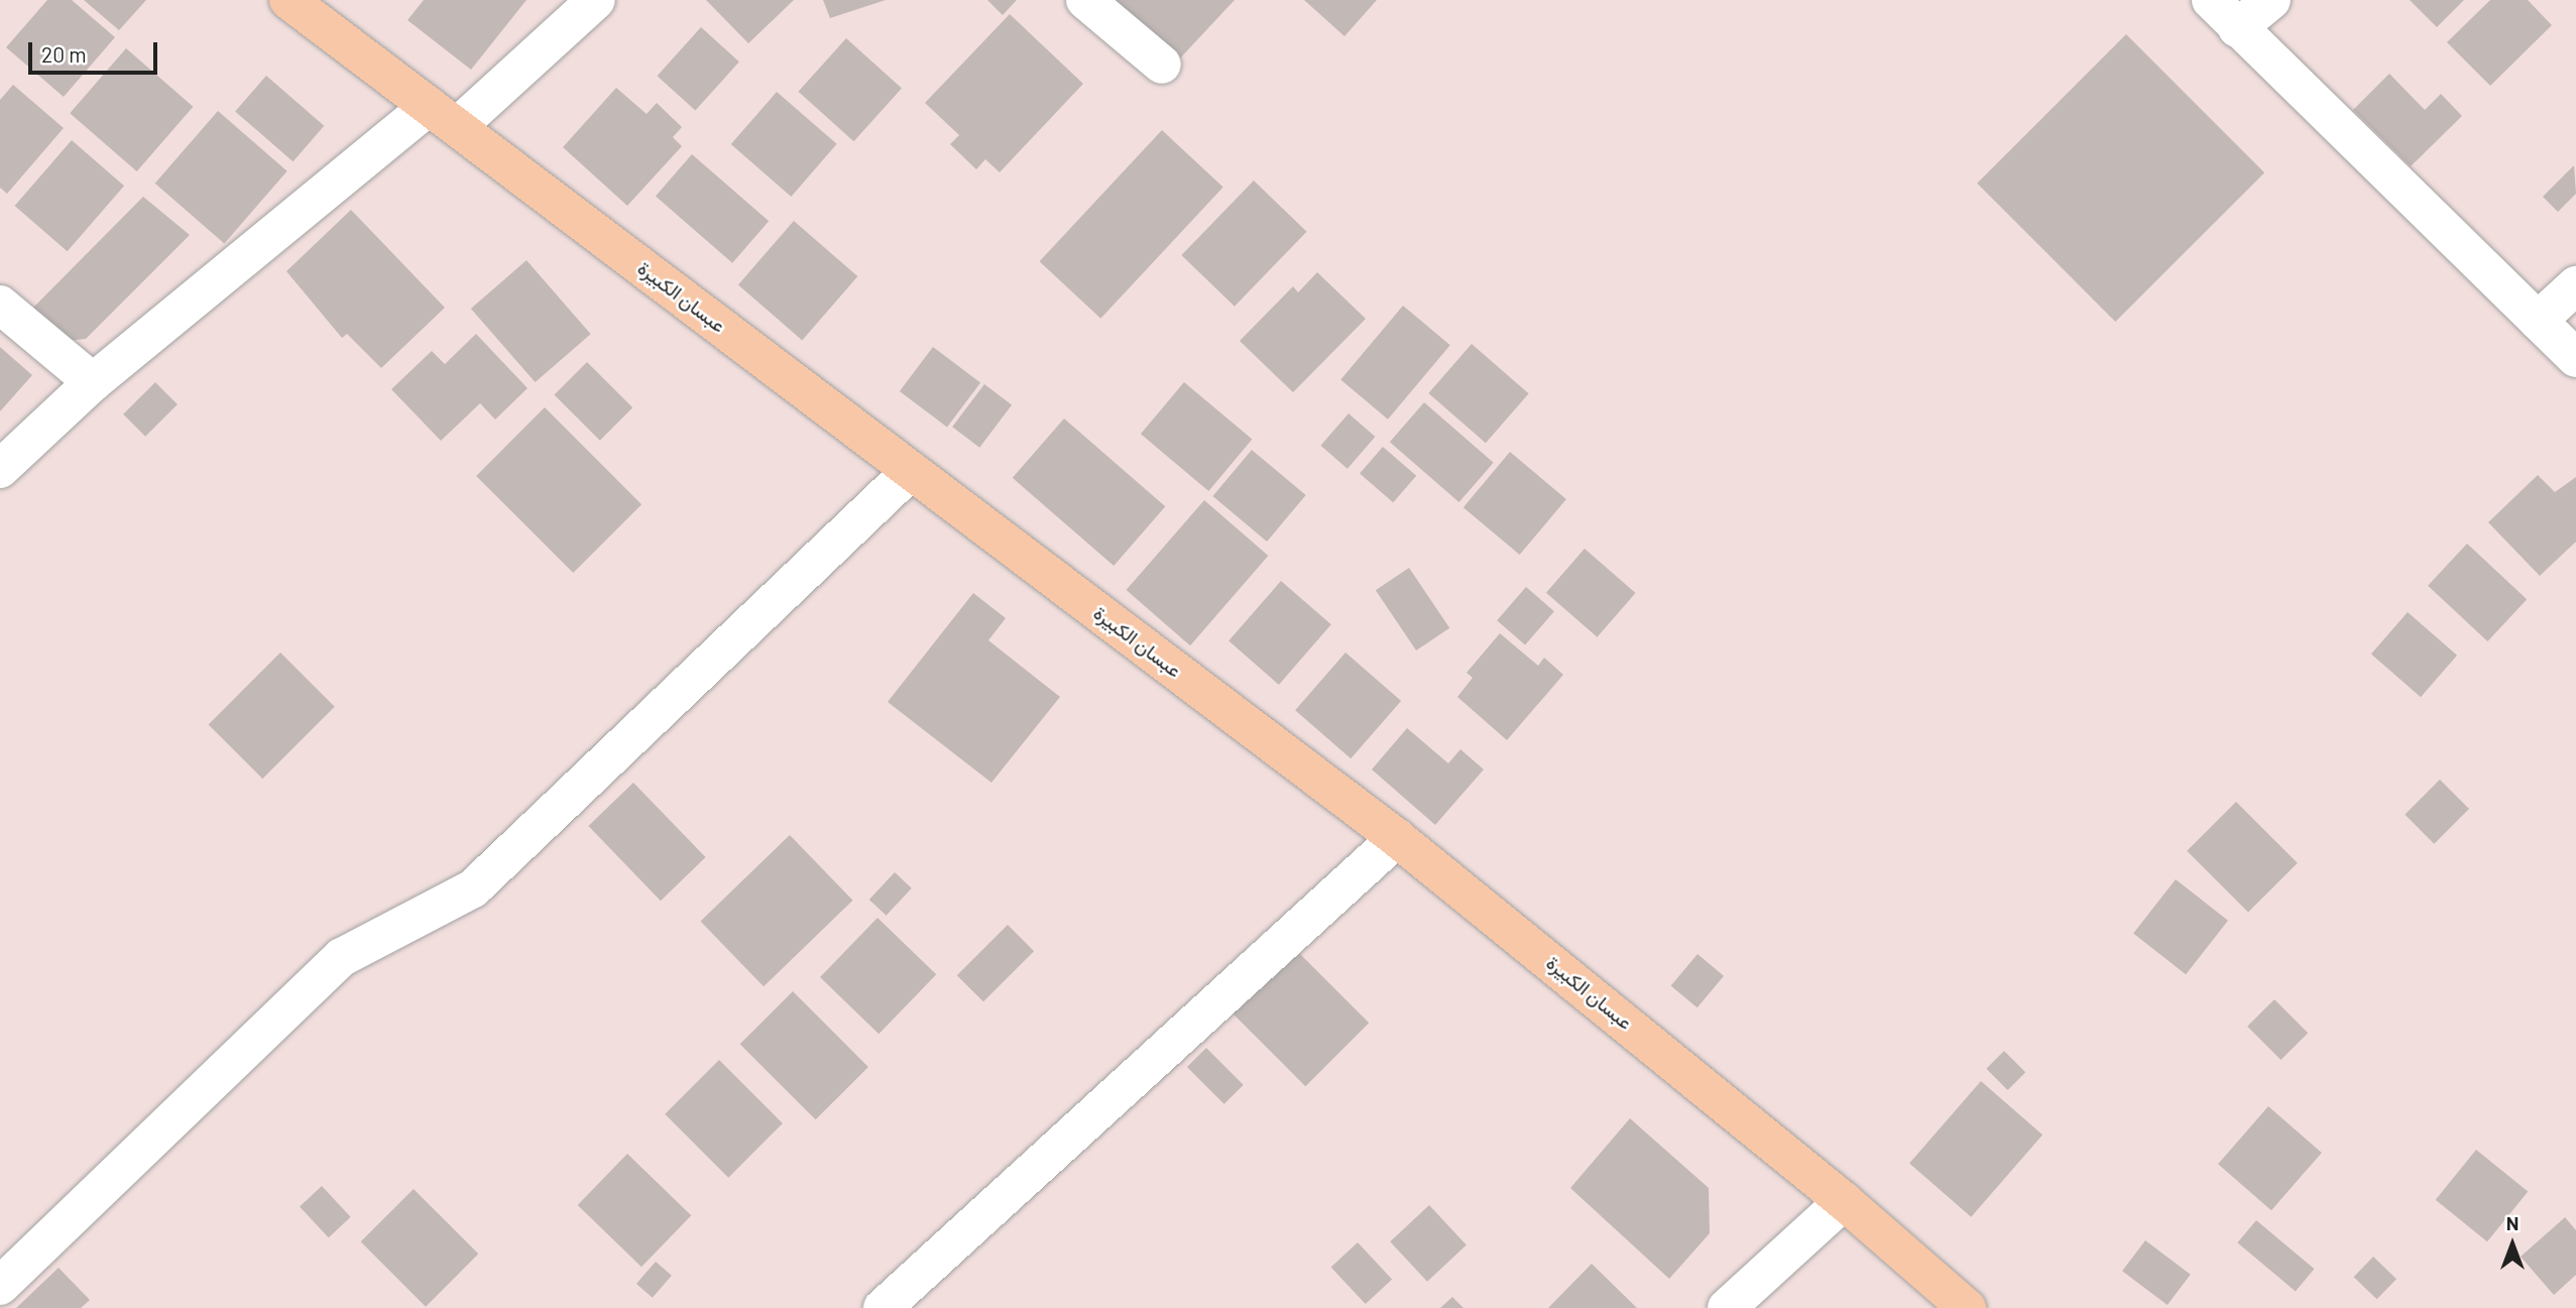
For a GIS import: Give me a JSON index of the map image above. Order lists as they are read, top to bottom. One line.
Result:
{"streets":{"main road":["عبسان الكبيرة"]},"scale_bar":"20 m","north":"top"}
